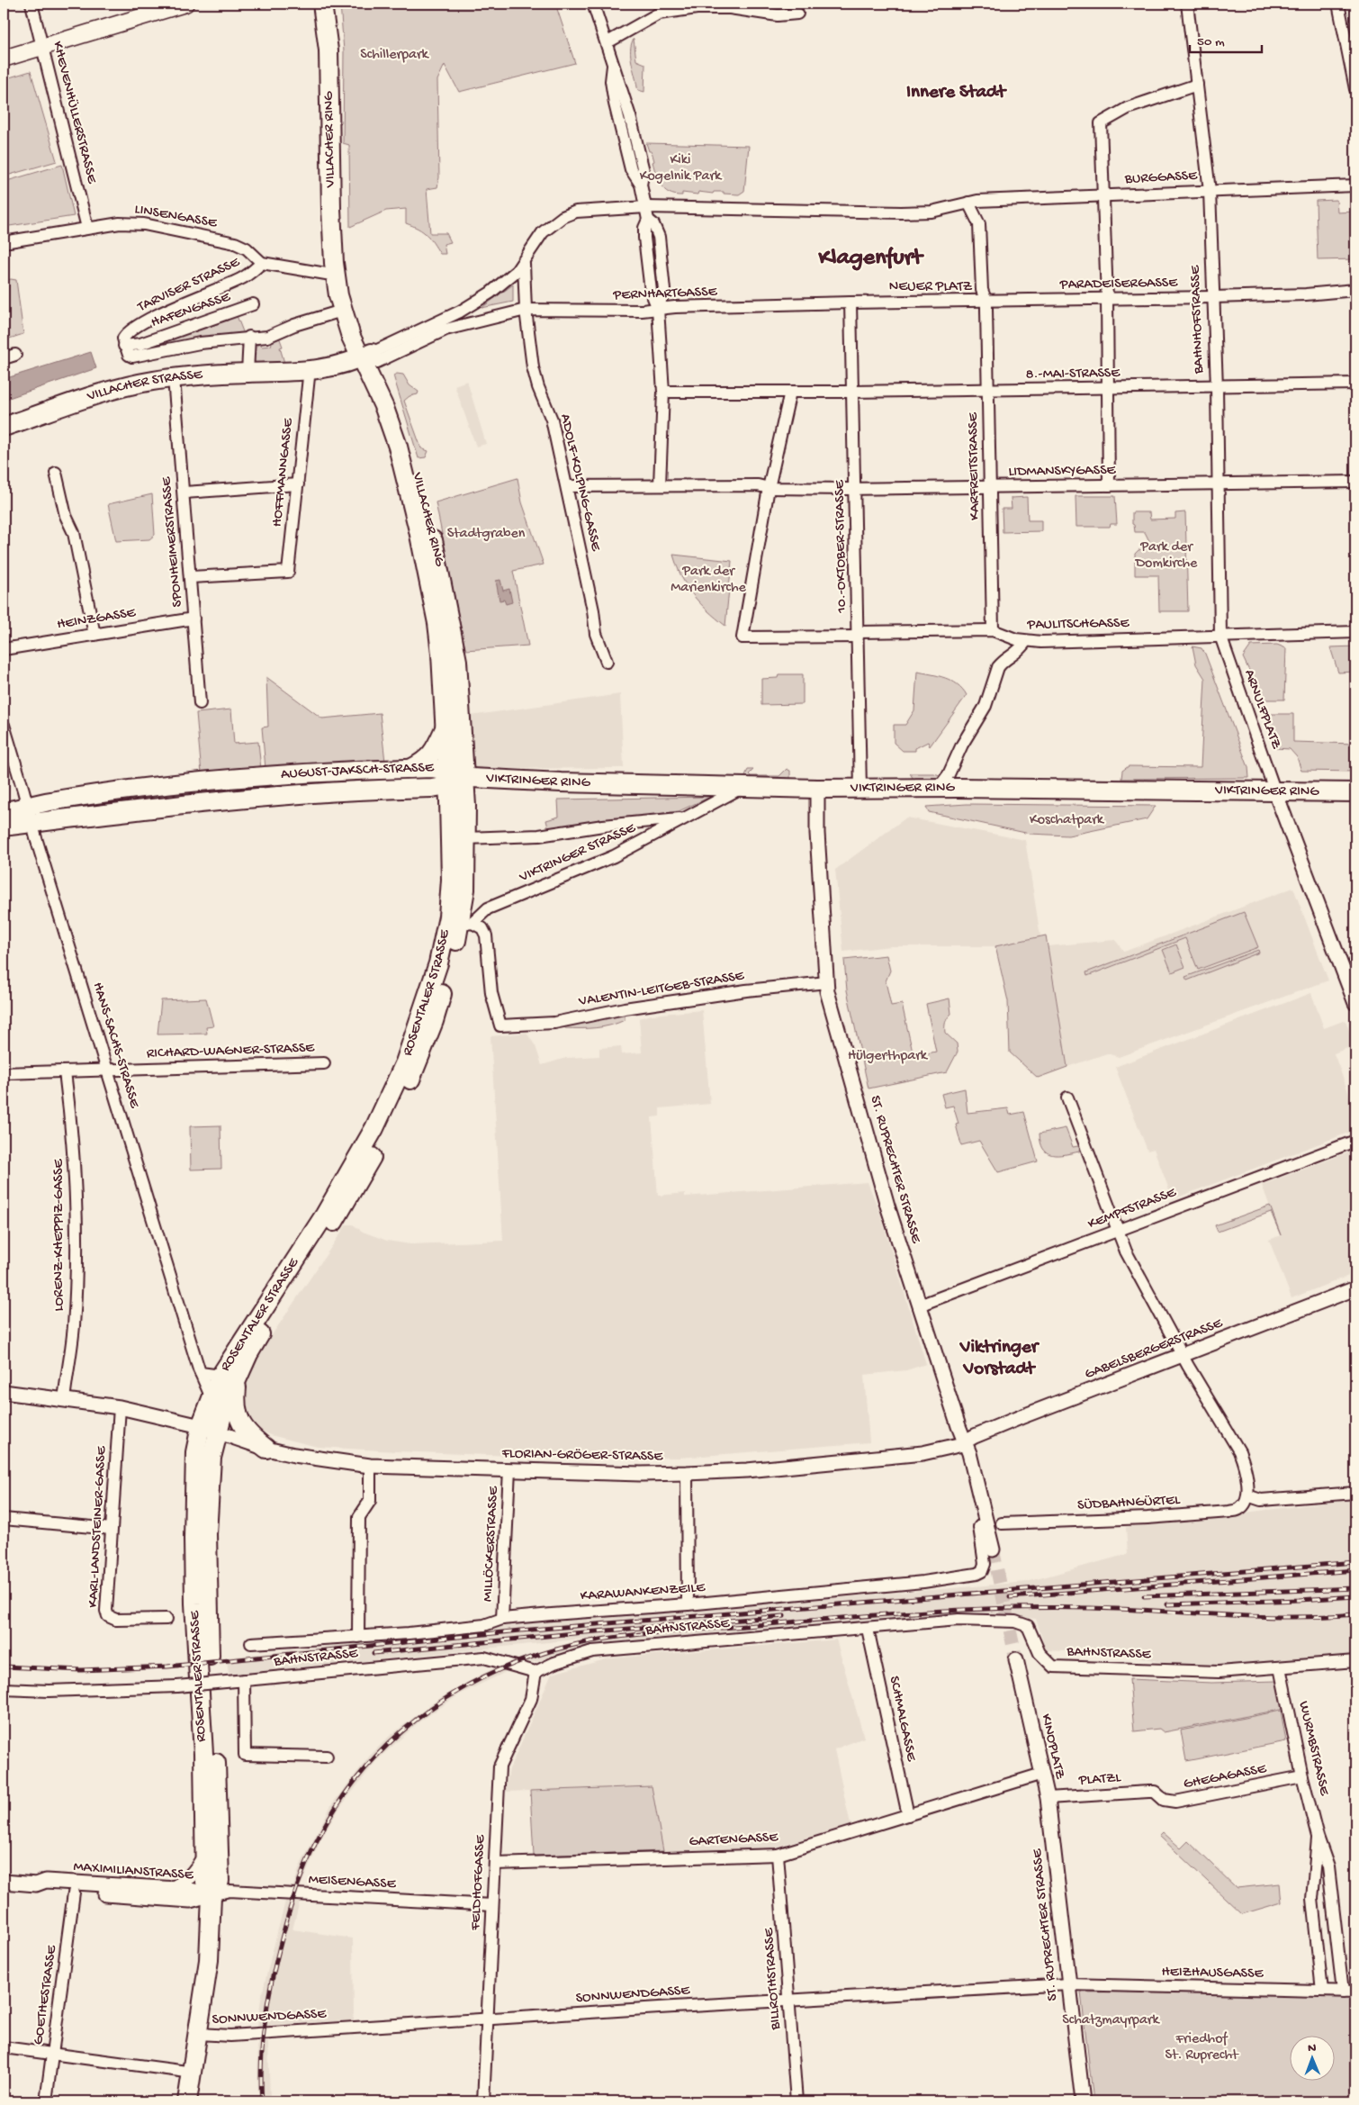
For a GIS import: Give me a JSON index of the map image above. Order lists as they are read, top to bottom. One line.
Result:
{"streets":{"main road":["VILLACHER RING","VILLACHER STRASSE","AUGUST-JAKSCH-STRASSE","VIKTRINGER RING","ROSENTALER STRASSE"],"street":["KHEVENHÜLLERSTRASSE","BURGGASSE","LINSENGASSE","PARADEISERGASSE","TARVISER STRASSE","NEUER PLATZ","PERNHARTGASSE","HAFENGASSE","BAHNHOFSTRASSE","8.-MAI-STRASSE","KARFREITSTRASSE","LIDMANSKYGASSE","HOFFMANNGASSE","ADOLF-KOLPING-GASSE","SPONHEIMERSTRASSE","10.-OKTOBER-STRASSE","HEINZGASSE","PAULITSCHGASSE","ARNULFPLATZ","VIKTRINGER STRASSE","VALENTIN-LEITGEB-STRASSE","HANS-SACHS-STRASSE","RICHARD-WAGNER-STRASSE","ST. RUPRECHTER STRASSE","KEMPFSTRASSE","LORENZ-KHEPPIZ-GASSE","GABELSBERGERSTRASSE","FLORIAN-GRÖGER-STRASSE","SÜDBAHNGÜRTEL","KARL-LANDSTEINER-GASSE","MILLÖCKERSTRASSE","KARAWANKENZEILE","BAHNSTRASSE","SCHMALGASSE","KINOPLATZ","WURMBSTRASSE","GHEGAGASSE","PLATZL","GARTENGASSE","MAXIMILIANSTRASSE","MEISENGASSE","FELDHOFGASSE","HEIZHAUSGASSE","BILLROTHSTRASSE","GOETHESTRASSE","SONNWENDGASSE"]},"crossings":[["KHEVENHÜLLERSTRASSE","LINSENGASSE"],["VILLACHER RING","VILLACHER STRASSE"],["VILLACHER RING","AUGUST-JAKSCH-STRASSE"],["VILLACHER RING","VIKTRINGER RING"],["VILLACHER RING","ROSENTALER STRASSE"],["BURGGASSE","NEUER PLATZ"],["BURGGASSE","BAHNHOFSTRASSE"],["BURGGASSE","VILLACHER STRASSE"],["LINSENGASSE","TARVISER STRASSE"],["PARADEISERGASSE","NEUER PLATZ"],["PARADEISERGASSE","BAHNHOFSTRASSE"],["PARADEISERGASSE","KARFREITSTRASSE"],["TARVISER STRASSE","HAFENGASSE"],["NEUER PLATZ","PERNHARTGASSE"],["NEUER PLATZ","VILLACHER STRASSE"],["NEUER PLATZ","KARFREITSTRASSE"],["NEUER PLATZ","10.-OKTOBER-STRASSE"],["PERNHARTGASSE","VILLACHER STRASSE"],["PERNHARTGASSE","ADOLF-KOLPING-GASSE"],["BAHNHOFSTRASSE","8.-MAI-STRASSE"],["BAHNHOFSTRASSE","LIDMANSKYGASSE"],["BAHNHOFSTRASSE","PAULITSCHGASSE"],["BAHNHOFSTRASSE","ARNULFPLATZ"],["8.-MAI-STRASSE","KARFREITSTRASSE"],["8.-MAI-STRASSE","10.-OKTOBER-STRASSE"],["VILLACHER STRASSE","HOFFMANNGASSE"],["VILLACHER STRASSE","ADOLF-KOLPING-GASSE"],["VILLACHER STRASSE","SPONHEIMERSTRASSE"],["KARFREITSTRASSE","LIDMANSKYGASSE"],["KARFREITSTRASSE","PAULITSCHGASSE"],["LIDMANSKYGASSE","ADOLF-KOLPING-GASSE"],["LIDMANSKYGASSE","10.-OKTOBER-STRASSE"],["LIDMANSKYGASSE","PAULITSCHGASSE"],["HOFFMANNGASSE","SPONHEIMERSTRASSE"],["SPONHEIMERSTRASSE","HEINZGASSE"],["10.-OKTOBER-STRASSE","PAULITSCHGASSE"],["10.-OKTOBER-STRASSE","VIKTRINGER RING"],["PAULITSCHGASSE","ARNULFPLATZ"],["ARNULFPLATZ","VIKTRINGER RING"],["AUGUST-JAKSCH-STRASSE","VIKTRINGER RING"],["AUGUST-JAKSCH-STRASSE","ROSENTALER STRASSE"],["AUGUST-JAKSCH-STRASSE","HANS-SACHS-STRASSE"],["VIKTRINGER RING","VIKTRINGER STRASSE"],["VIKTRINGER RING","ROSENTALER STRASSE"],["VIKTRINGER RING","ST. RUPRECHTER STRASSE"],["VIKTRINGER STRASSE","VALENTIN-LEITGEB-STRASSE"],["VIKTRINGER STRASSE","ROSENTALER STRASSE"],["VALENTIN-LEITGEB-STRASSE","ROSENTALER STRASSE"],["VALENTIN-LEITGEB-STRASSE","ST. RUPRECHTER STRASSE"],["ROSENTALER STRASSE","HANS-SACHS-STRASSE"],["ROSENTALER STRASSE","FLORIAN-GRÖGER-STRASSE"],["ROSENTALER STRASSE","MAXIMILIANSTRASSE"],["ROSENTALER STRASSE","MEISENGASSE"],["ROSENTALER STRASSE","SONNWENDGASSE"],["HANS-SACHS-STRASSE","RICHARD-WAGNER-STRASSE"],["HANS-SACHS-STRASSE","FLORIAN-GRÖGER-STRASSE"],["RICHARD-WAGNER-STRASSE","LORENZ-KHEPPIZ-GASSE"],["ST. RUPRECHTER STRASSE","KEMPFSTRASSE"],["ST. RUPRECHTER STRASSE","GABELSBERGERSTRASSE"],["ST. RUPRECHTER STRASSE","FLORIAN-GRÖGER-STRASSE"],["ST. RUPRECHTER STRASSE","KARAWANKENZEILE"],["ST. RUPRECHTER STRASSE","KINOPLATZ"],["ST. RUPRECHTER STRASSE","PLATZL"],["ST. RUPRECHTER STRASSE","HEIZHAUSGASSE"],["ST. RUPRECHTER STRASSE","SONNWENDGASSE"],["LORENZ-KHEPPIZ-GASSE","FLORIAN-GRÖGER-STRASSE"],["GABELSBERGERSTRASSE","FLORIAN-GRÖGER-STRASSE"],["FLORIAN-GRÖGER-STRASSE","KARL-LANDSTEINER-GASSE"],["FLORIAN-GRÖGER-STRASSE","MILLÖCKERSTRASSE"],["MILLÖCKERSTRASSE","KARAWANKENZEILE"],["BAHNSTRASSE","SCHMALGASSE"],["BAHNSTRASSE","WURMBSTRASSE"],["BAHNSTRASSE","FELDHOFGASSE"],["SCHMALGASSE","GARTENGASSE"],["KINOPLATZ","PLATZL"],["KINOPLATZ","GARTENGASSE"],["WURMBSTRASSE","GHEGAGASSE"],["WURMBSTRASSE","HEIZHAUSGASSE"],["GHEGAGASSE","PLATZL"],["GARTENGASSE","FELDHOFGASSE"],["GARTENGASSE","BILLROTHSTRASSE"],["MAXIMILIANSTRASSE","MEISENGASSE"],["MAXIMILIANSTRASSE","GOETHESTRASSE"],["MEISENGASSE","FELDHOFGASSE"],["FELDHOFGASSE","SONNWENDGASSE"],["HEIZHAUSGASSE","SONNWENDGASSE"],["BILLROTHSTRASSE","SONNWENDGASSE"]],"districts":["Innere Stadt","Klagenfurt","Viktringer Vorstadt"],"parks":["Schillerpark","Kiki Kogelnik Park","Stadtgraben","Park der Domkirche","Park der Marienkirche","Koschatpark","Hülgerthpark","Schatzmayrpark","Friedhof St. Ruprecht"],"scale_bar":"50 m","north":"top"}
